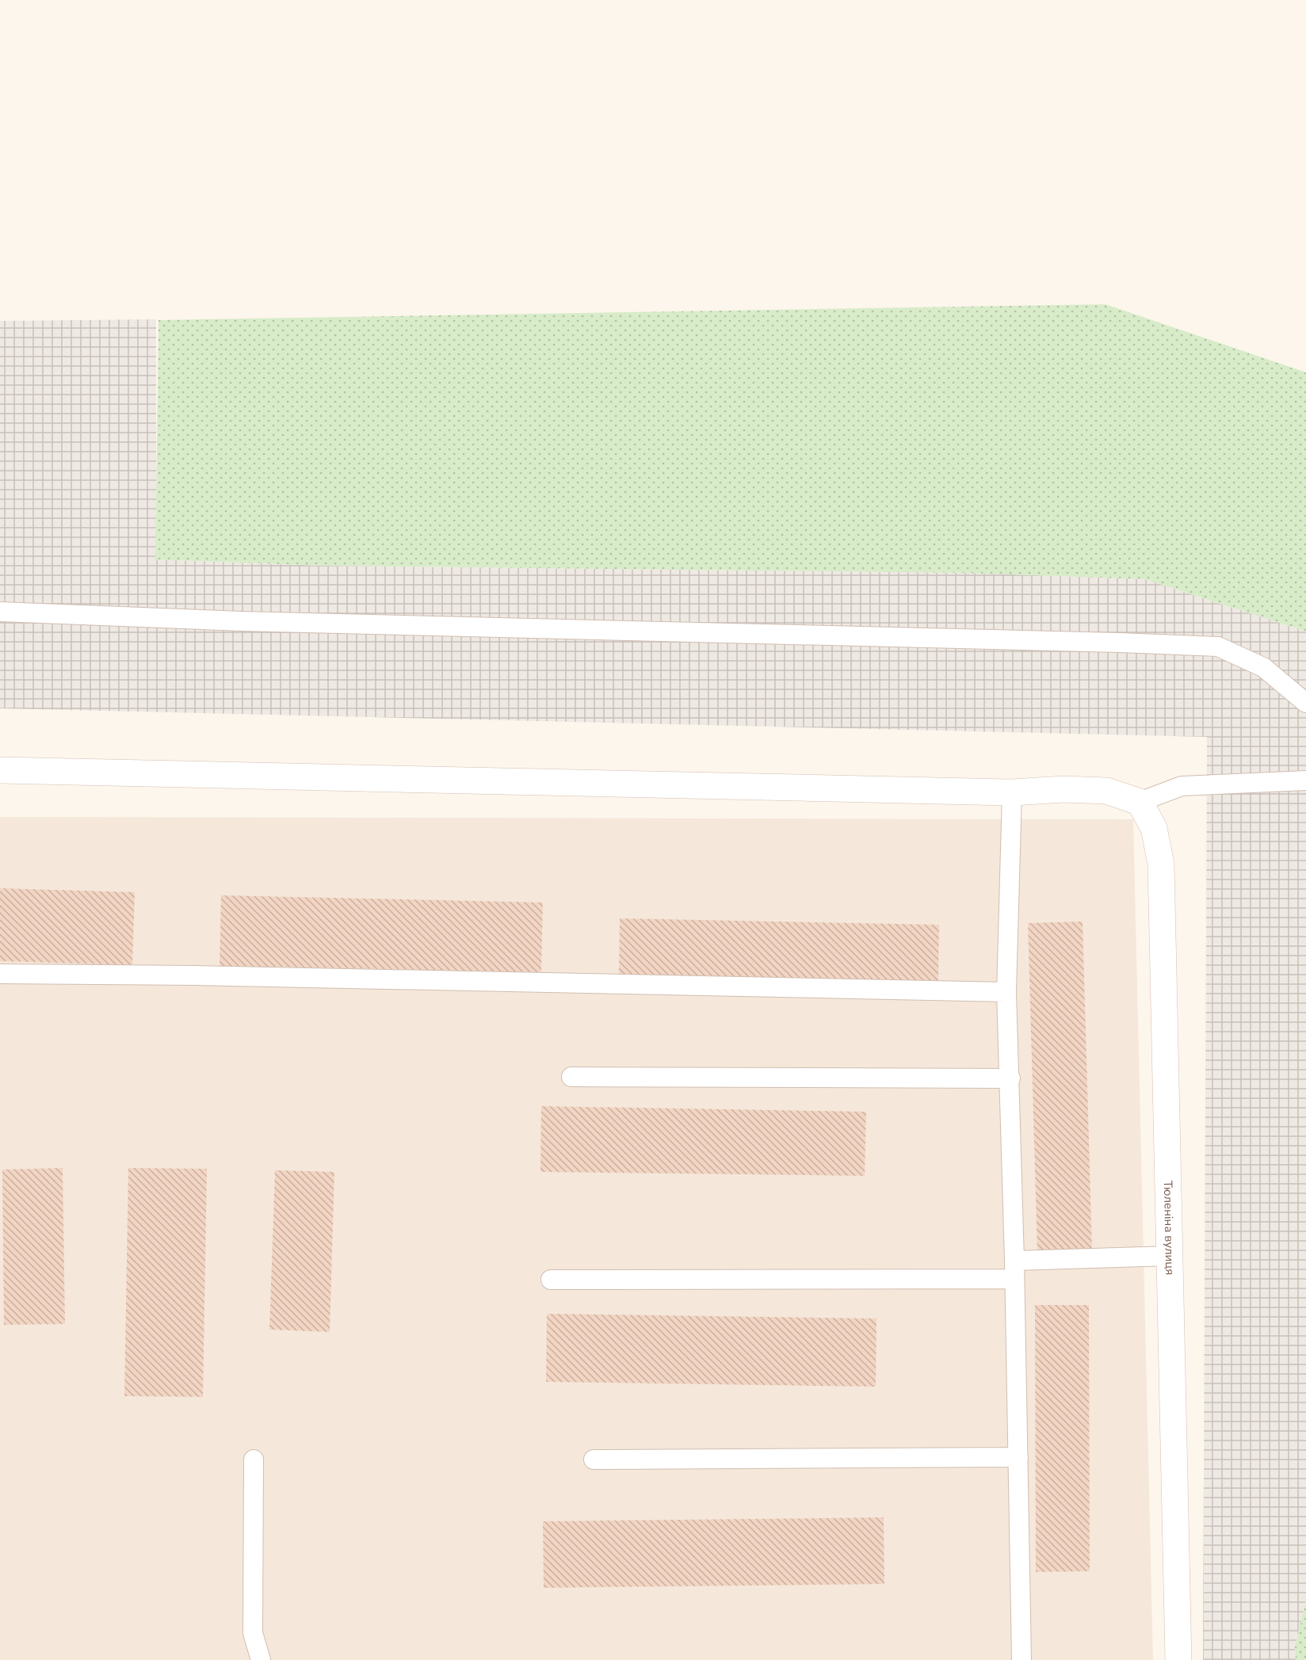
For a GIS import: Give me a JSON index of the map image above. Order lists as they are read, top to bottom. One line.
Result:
{"streets":{"street":["Тюленіна вулиця"]}}
